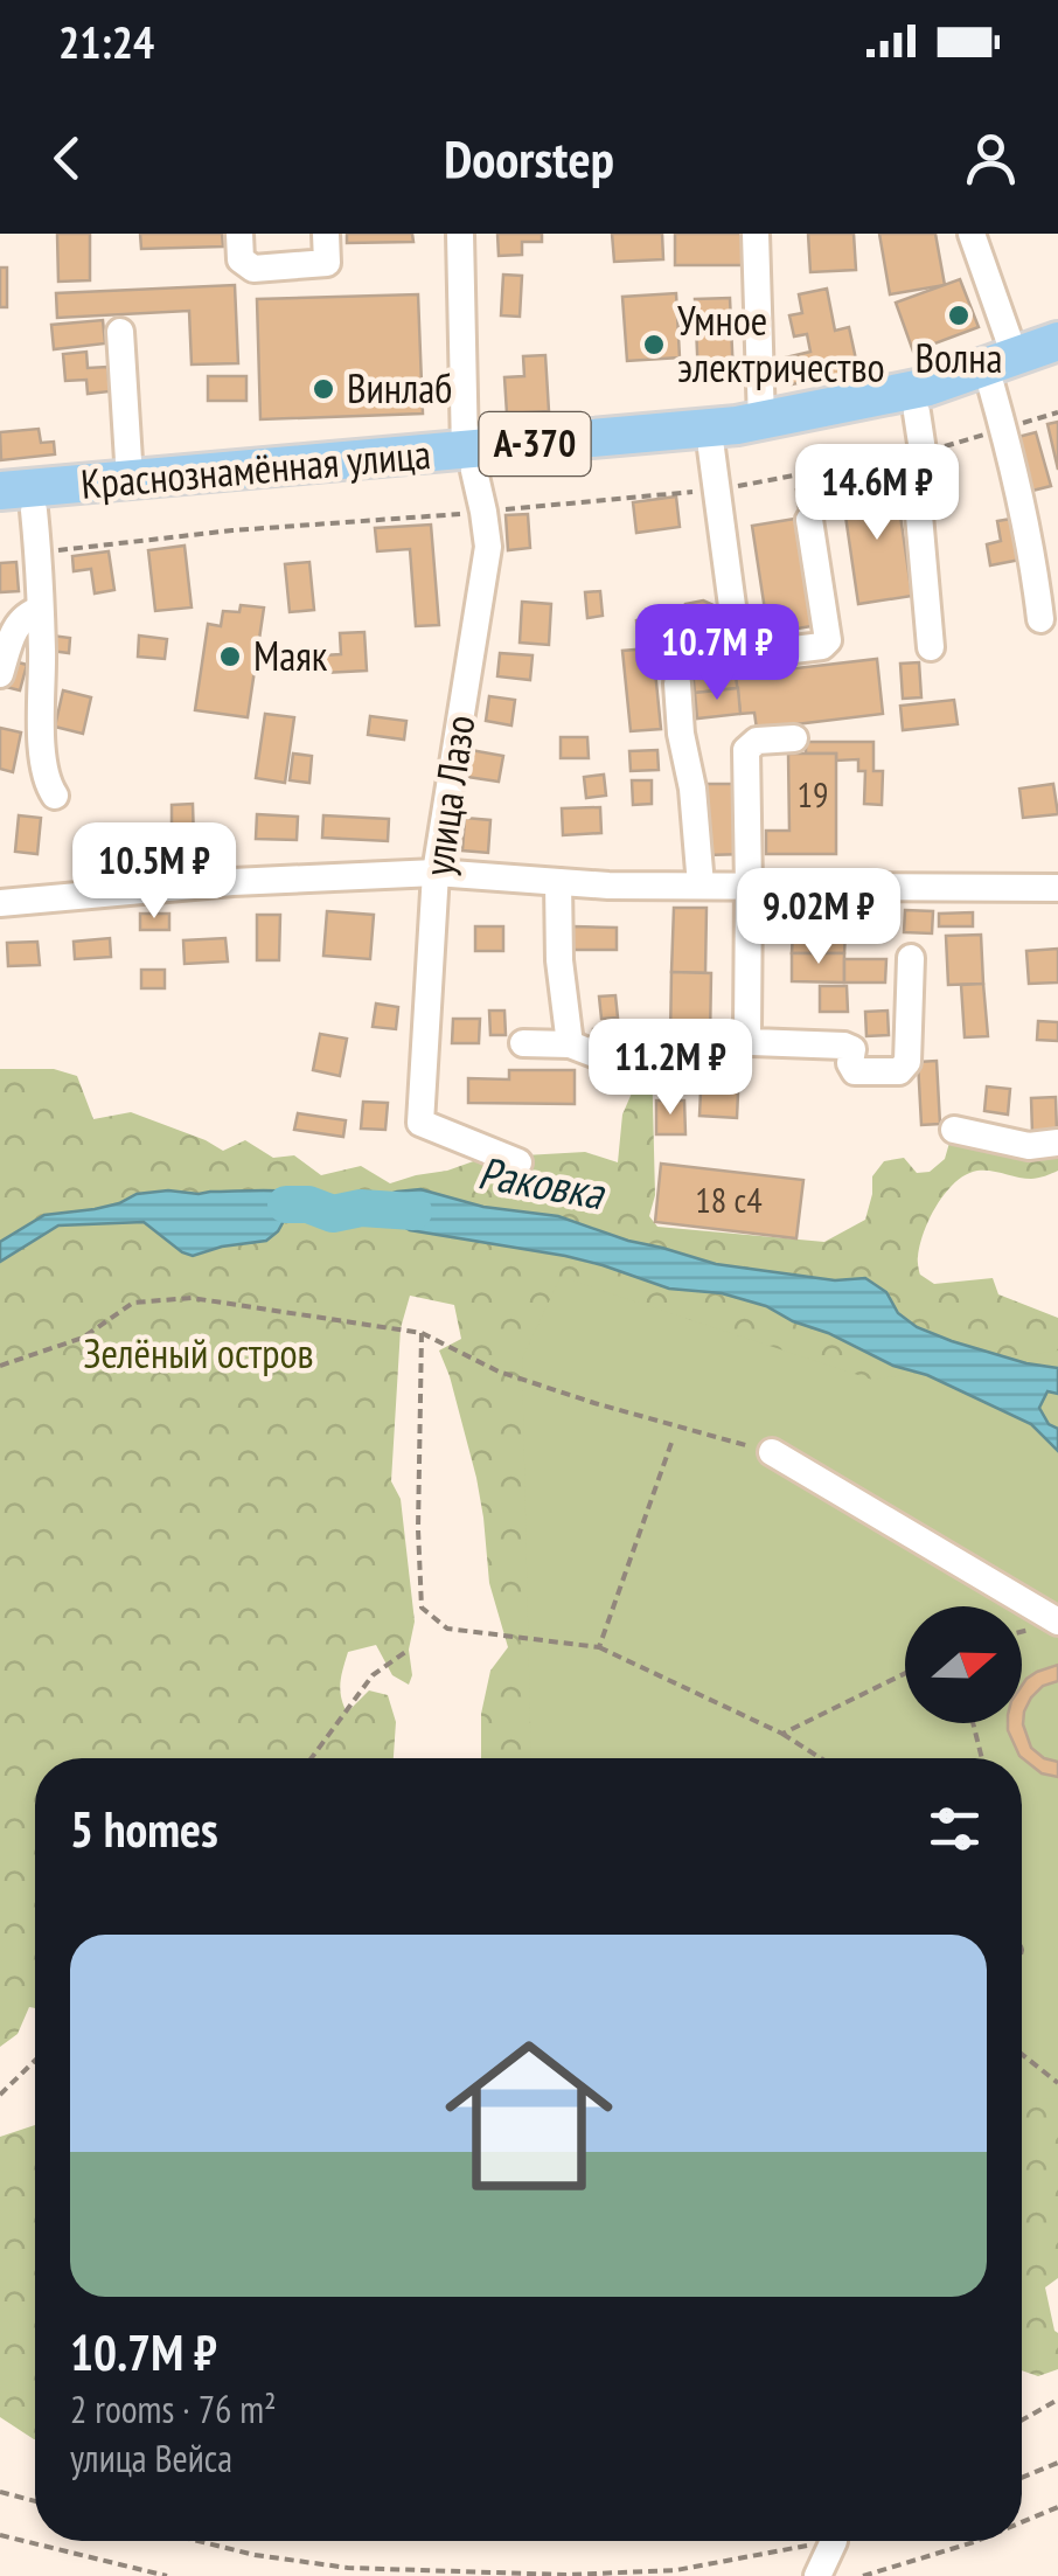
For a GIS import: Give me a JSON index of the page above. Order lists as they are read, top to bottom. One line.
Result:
{"streets":{"highway":["А-370","Краснознамённая улица"],"street":["улица Лазо"]},"crossings":[["Краснознамённая улица","улица Лазо"]],"water":["Раковка"],"parks":["Зелёный остров"],"places":["Волна","Умное электричество","Винлаб","Маяк"],"house_numbers":["19","18 с4"],"north":"right","page":{"status":"21:24","header":"Doorstep","price":["14.6M ₽","10.7M ₽","10.5M ₽","9.02M ₽","11.2M ₽"],"heading":"5 homes","list":[{"name":"10.7M ₽","note":"2 rooms · 76 m² · улица Вейса"}]}}
